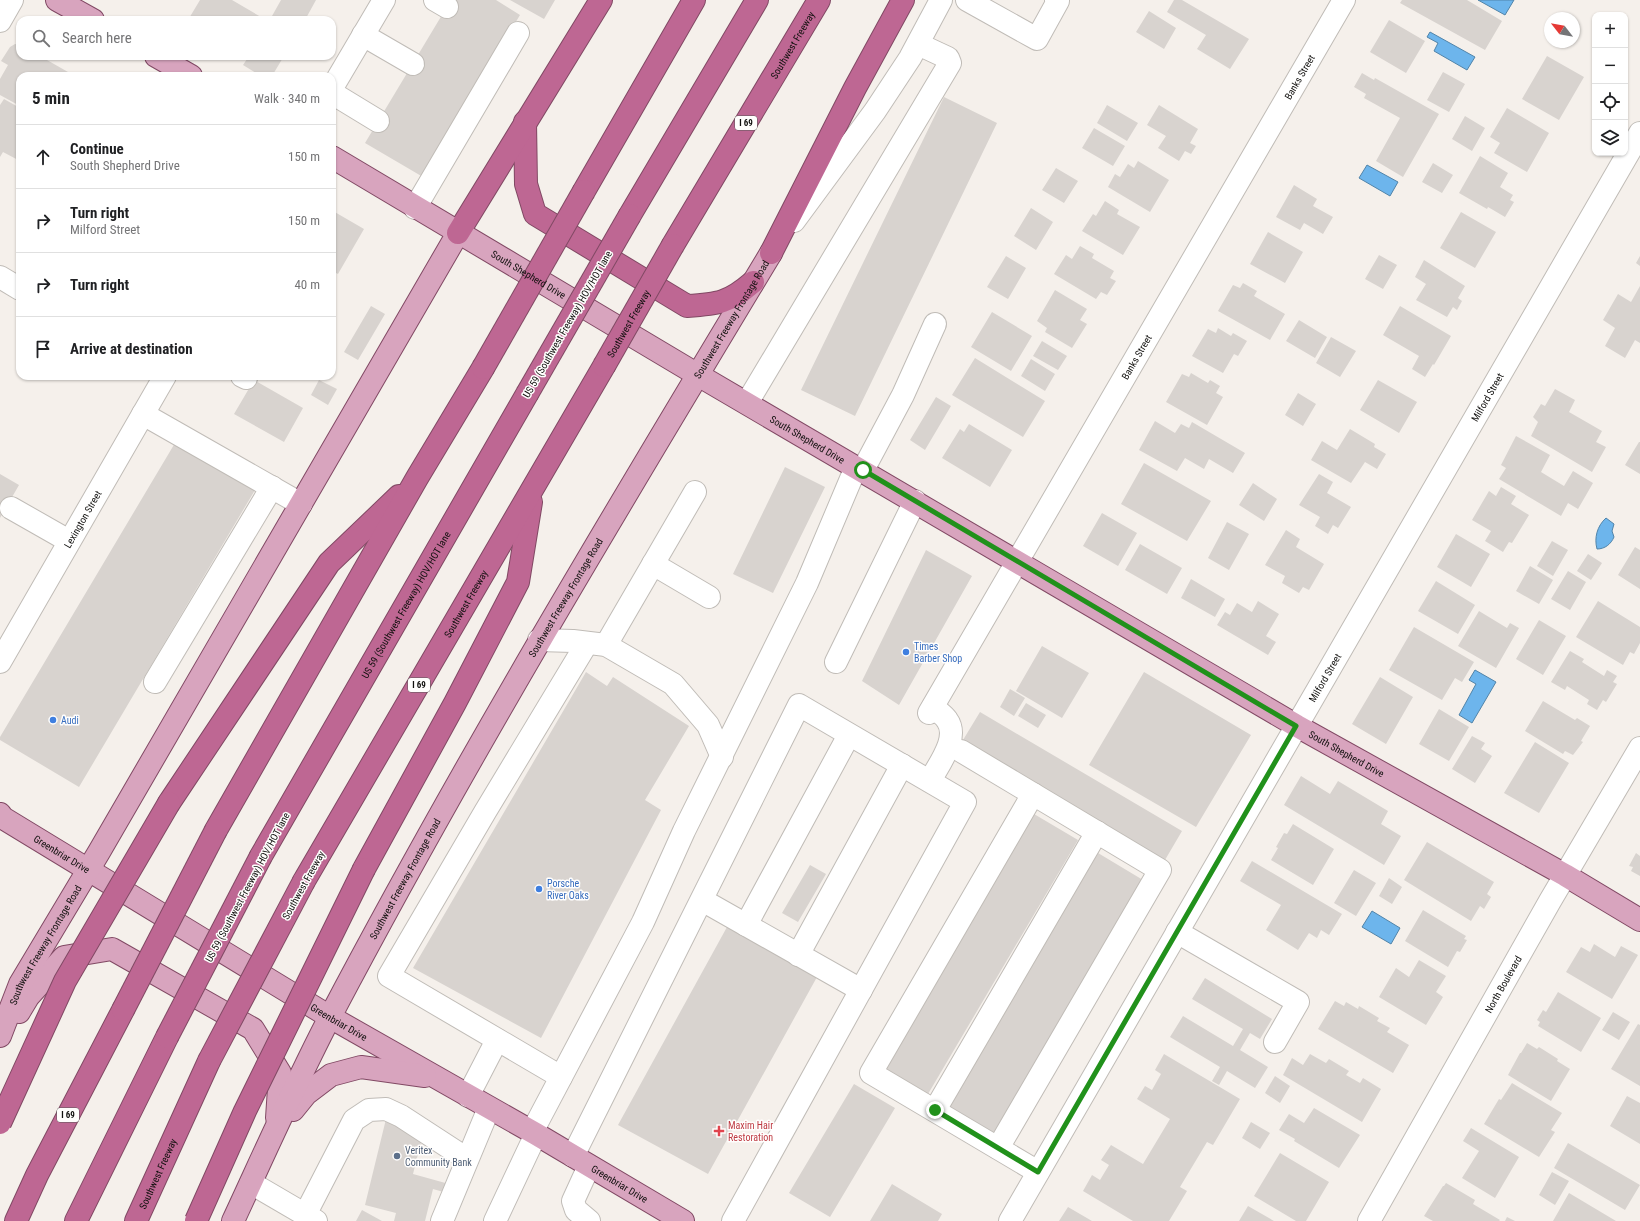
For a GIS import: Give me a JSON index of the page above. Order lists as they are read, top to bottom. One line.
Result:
{"streets":{"highway":["Southwest Freeway","I 69","US 59 (Southwest Freeway) HOV/HOT lane"],"main road":["South Shepherd Drive","Southwest Freeway Frontage Road","Greenbriar Drive"],"street":["Banks Street","Milford Street","Lexington Street","North Boulevard"]},"crossings":[["Banks Street","South Shepherd Drive"],["South Shepherd Drive","Southwest Freeway Frontage Road"],["South Shepherd Drive","Milford Street"],["South Shepherd Drive","North Boulevard"],["Southwest Freeway Frontage Road","Greenbriar Drive"]],"places":{"other":["Times Barber Shop","Audi","Porsche River Oaks","Veritex Community Bank"],"health":["Maxim Hair Restoration"]},"north":"top left","page":{"map_buttons":["+","−"],"search":"Search here","heading":["5 min","Walk · 340 m"],"list":[["Continue","South Shepherd Drive","150 m"],["Turn right","Milford Street","150 m"],["Turn right","40 m"],"Arrive at destination"]}}
